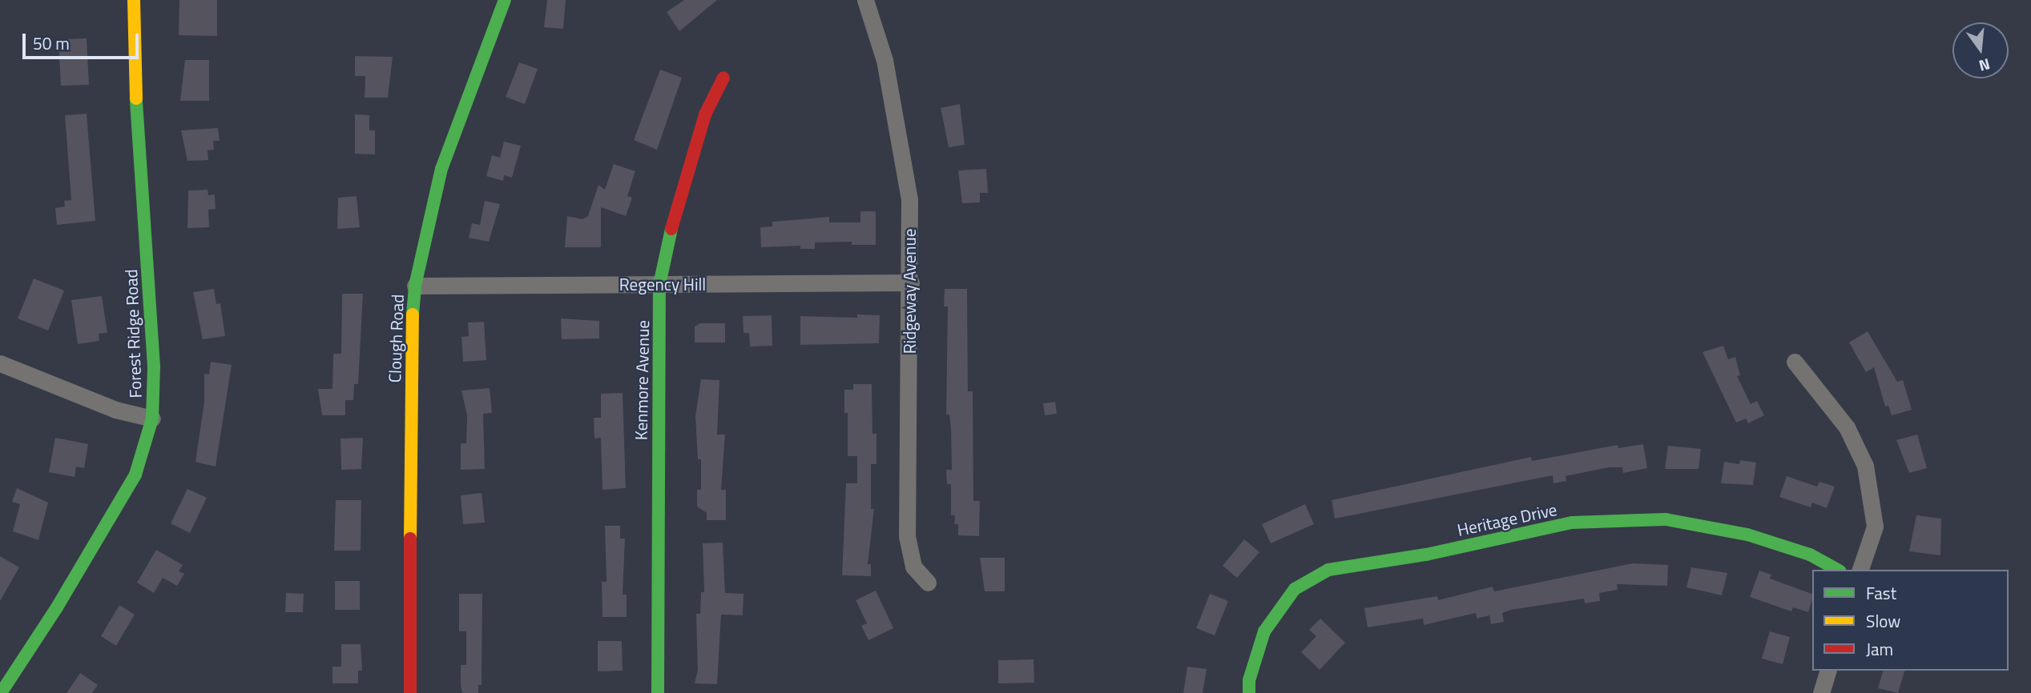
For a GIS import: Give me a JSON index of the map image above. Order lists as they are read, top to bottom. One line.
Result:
{"streets":{"street":["Regency Hill","Ridgeway Avenue","Forest Ridge Road","Clough Road","Kenmore Avenue","Heritage Drive"]},"crossings":[["Regency Hill","Ridgeway Avenue"],["Regency Hill","Clough Road"],["Regency Hill","Kenmore Avenue"]],"legend":["Fast","Slow","Jam"],"scale_bar":"50 m","north":"bottom"}
